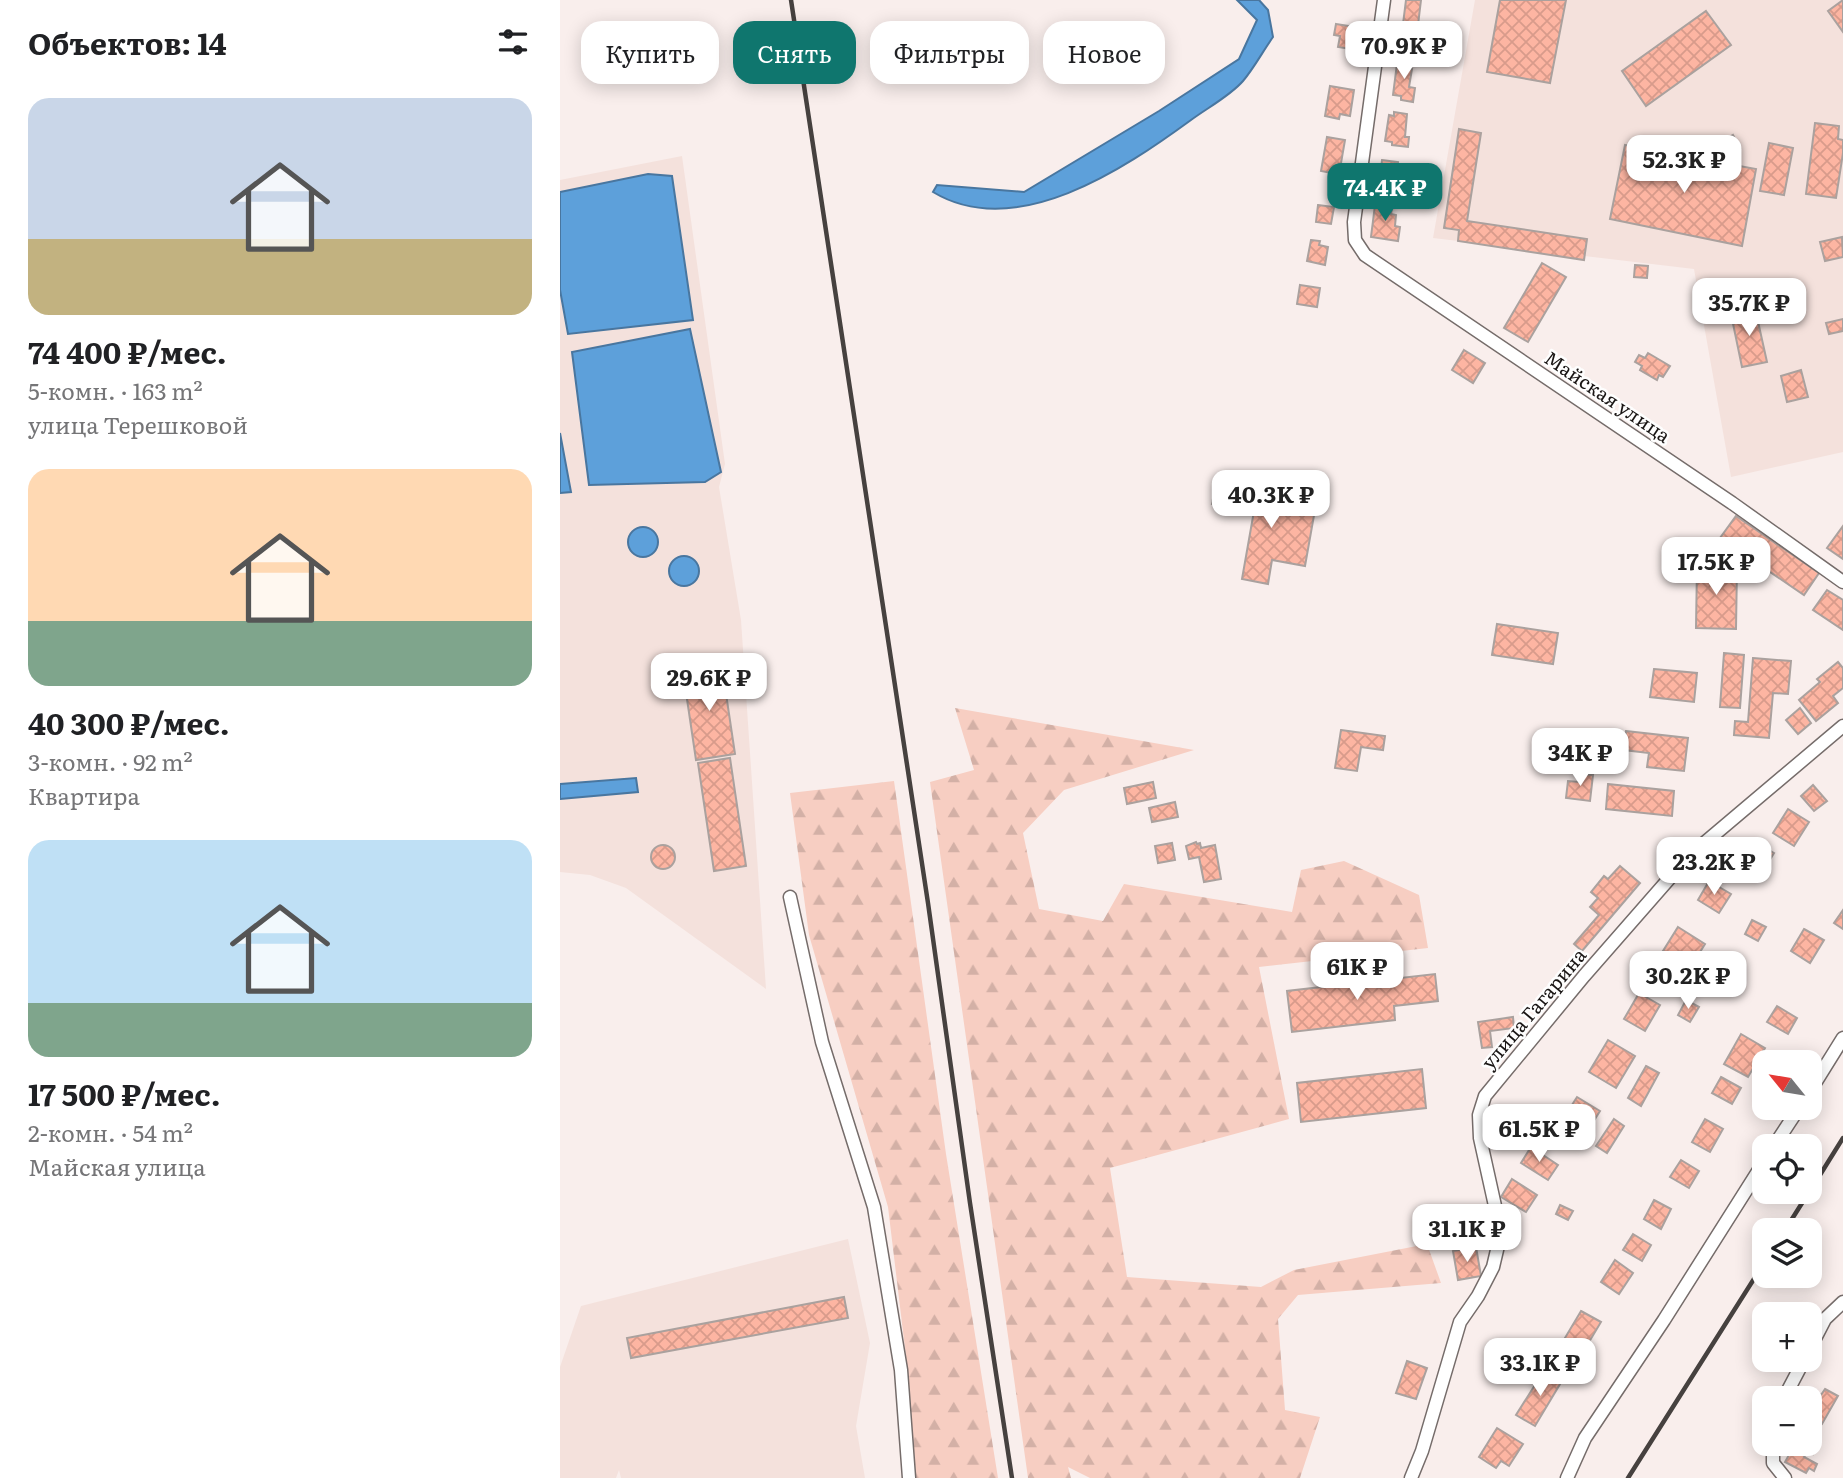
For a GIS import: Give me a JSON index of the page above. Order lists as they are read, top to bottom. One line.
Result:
{"streets":{"street":["Майская улица","улица Гагарина"]},"north":"top left","page":{"heading":"Объектов: 14","price":["70.9K ₽","52.3K ₽","74.4K ₽","35.7K ₽","40.3K ₽","17.5K ₽","29.6K ₽","34K ₽","23.2K ₽","61K ₽","30.2K ₽","61.5K ₽","31.1K ₽","33.1K ₽"],"chip":["Купить","Снять","Фильтры","Новое"],"list":[{"name":"74 400 ₽/мес.","note":"5-комн. · 163 m² · улица Терешковой"},{"name":"40 300 ₽/мес.","note":"3-комн. · 92 m² · Квартира"},{"name":"17 500 ₽/мес.","note":"2-комн. · 54 m² · Майская улица"}],"map_buttons":["+","−"]}}
